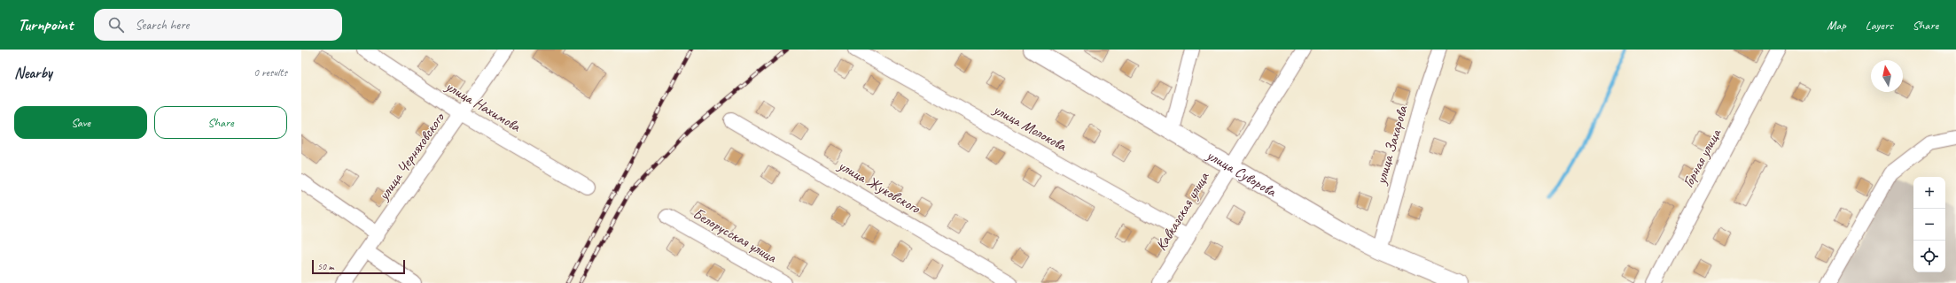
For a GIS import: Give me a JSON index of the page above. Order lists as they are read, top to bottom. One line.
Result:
{"streets":{"street":["улица Нахимова","улица Молокова","улица Захарова","улица Черняховского","Горная улица","улица Суворова","улица Жуковского","Кавказская улица","Белорусская улица"]},"crossings":[["улица Нахимова","улица Черняховского"],["улица Молокова","Кавказская улица"],["улица Захарова","улица Суворова"],["улица Суворова","Кавказская улица"]],"scale_bar":"50 m","north":"top","page":{"header":"Turnpoint","search":"Search here","nav":["Map","Layers","Share"],"heading":["Nearby","0 results"],"buttons":["Save","Share"],"map_buttons":["+","−"],"scale":"50 m"}}
